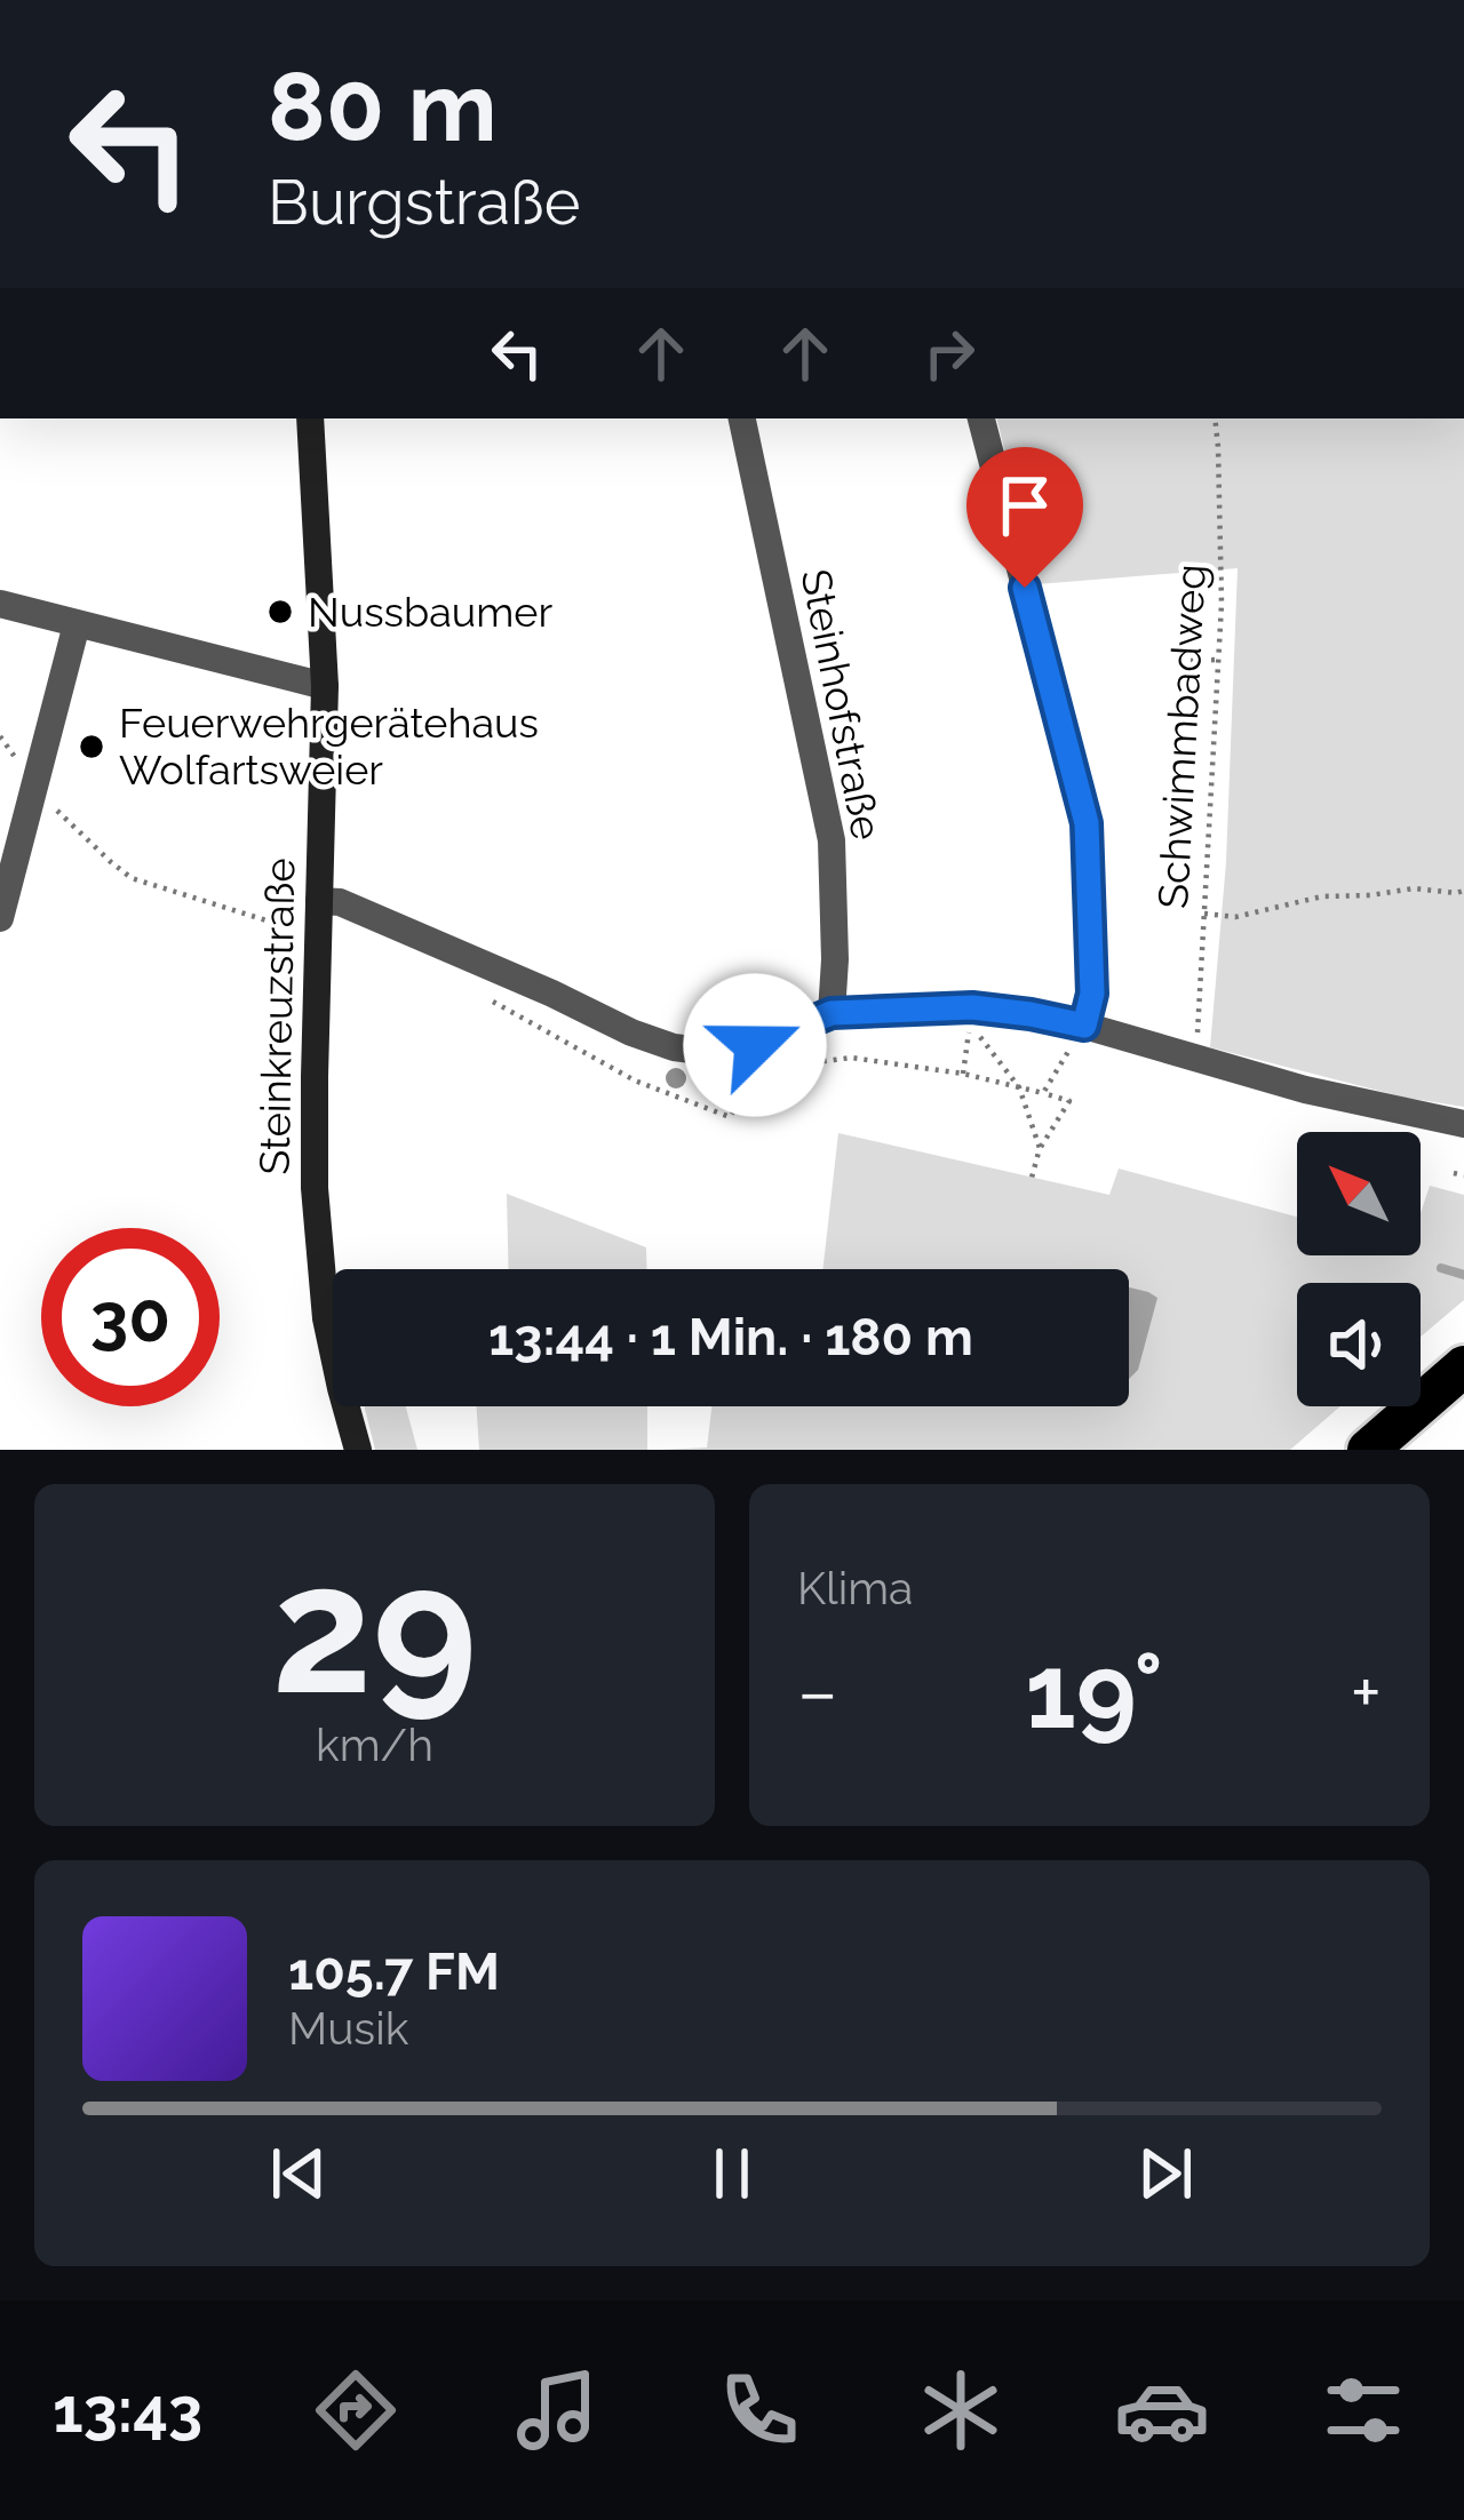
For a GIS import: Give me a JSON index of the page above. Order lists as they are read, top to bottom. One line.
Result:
{"streets":{"street":["Steinhofstraße","Steinkreuzstraße"],"path":["Schwimmbadweg"]},"places":["Nussbaumer","Feuerwehrgerätehaus Wolfartsweier"],"north":"top left","page":{"turn":["80 m","Burgstraße"],"limit":"30","trip":"13:44 · 1 Min. · 180 m","tile":[["29","km/h"],"Klima"],"heat":["−","19°","+"],"song":["105.7 FM","Musik"],"tabs":"13:43"}}
